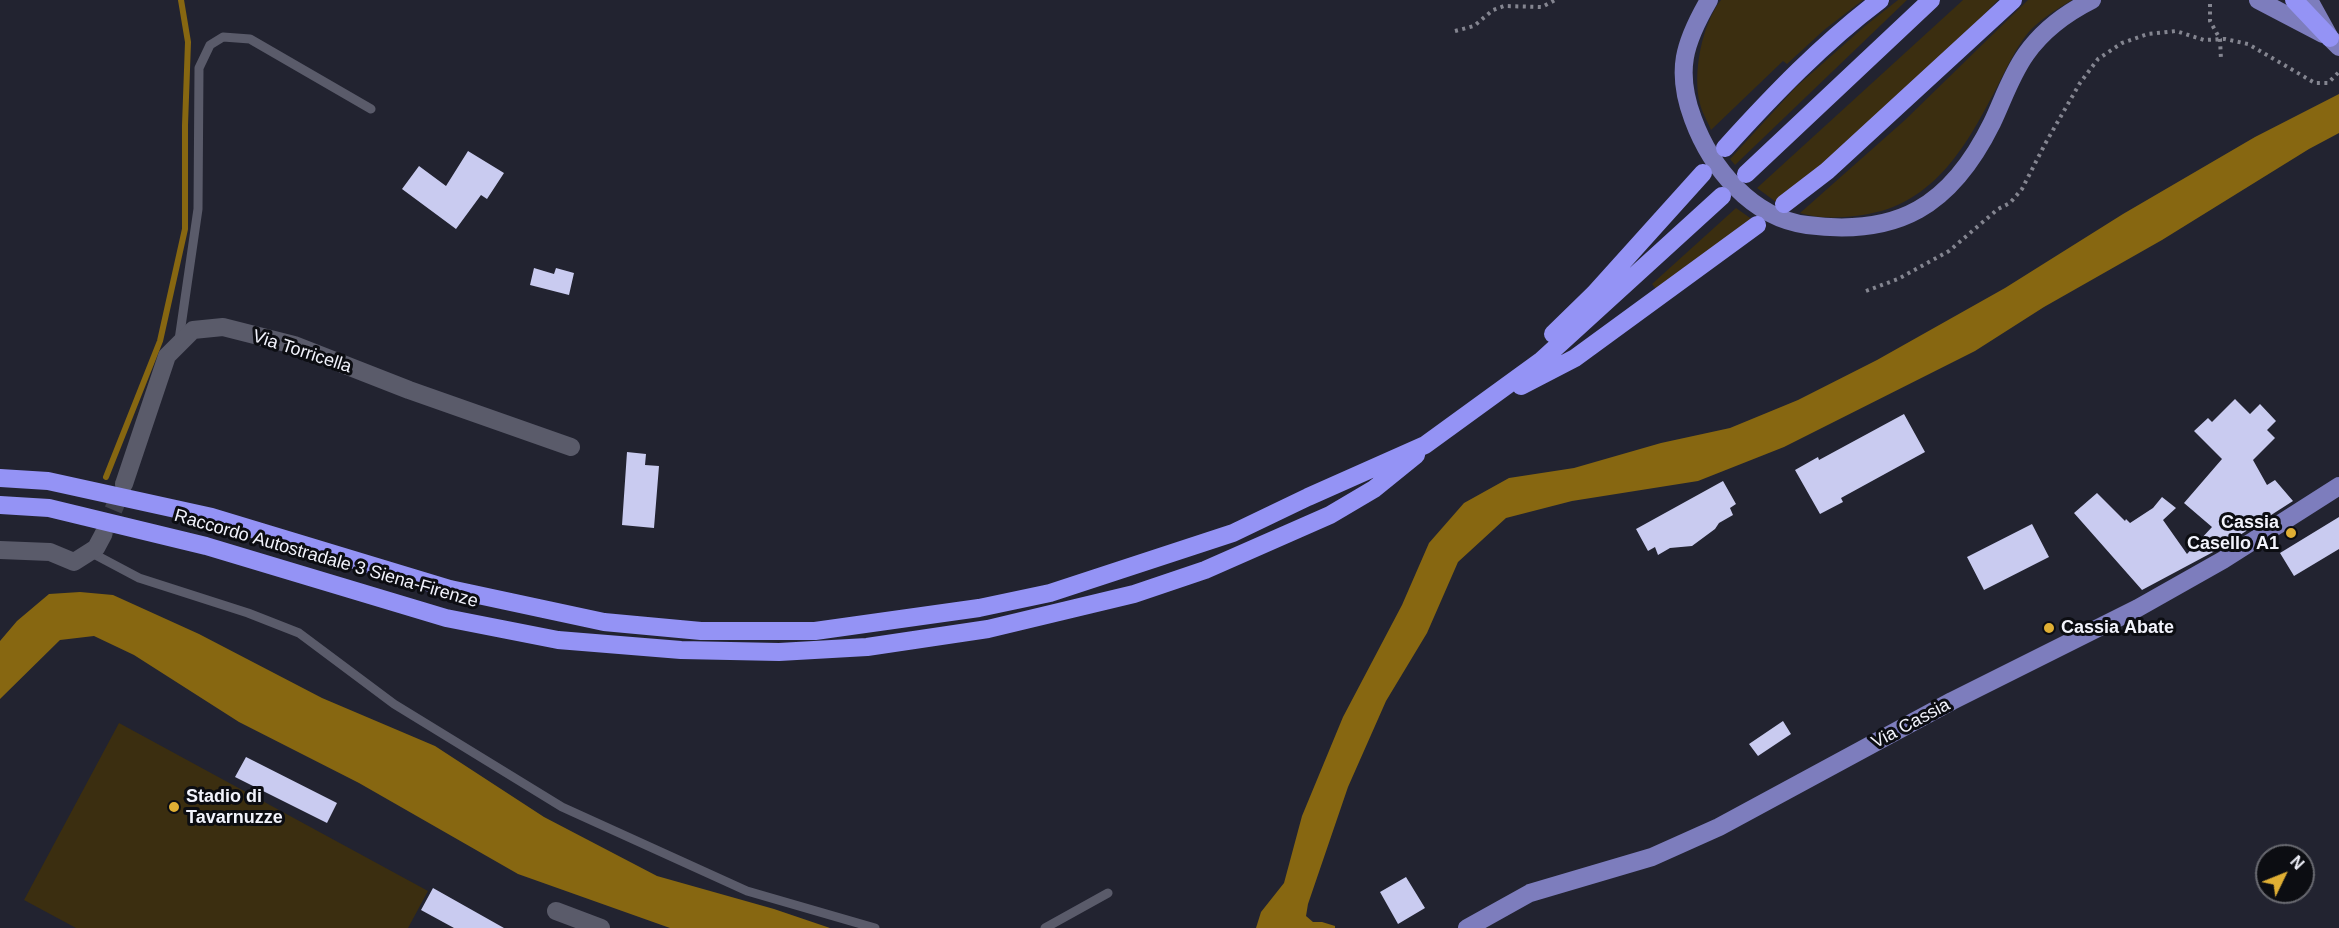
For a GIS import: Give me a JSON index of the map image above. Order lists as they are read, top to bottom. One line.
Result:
{"streets":{"highway":["Raccordo Autostradale 3 Siena-Firenze"],"main road":["Via Cassia"],"street":["Via Torricella"]},"places":["Cassia Casello A1","Cassia Abate","Stadio di Tavarnuzze"],"north":"top right"}
